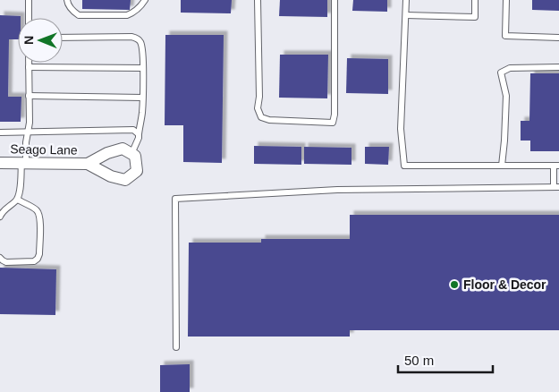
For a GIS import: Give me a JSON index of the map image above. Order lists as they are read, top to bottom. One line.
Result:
{"streets":{"street":["Seago Lane"]},"places":["Floor & Decor"],"scale_bar":"50 m","north":"left"}
